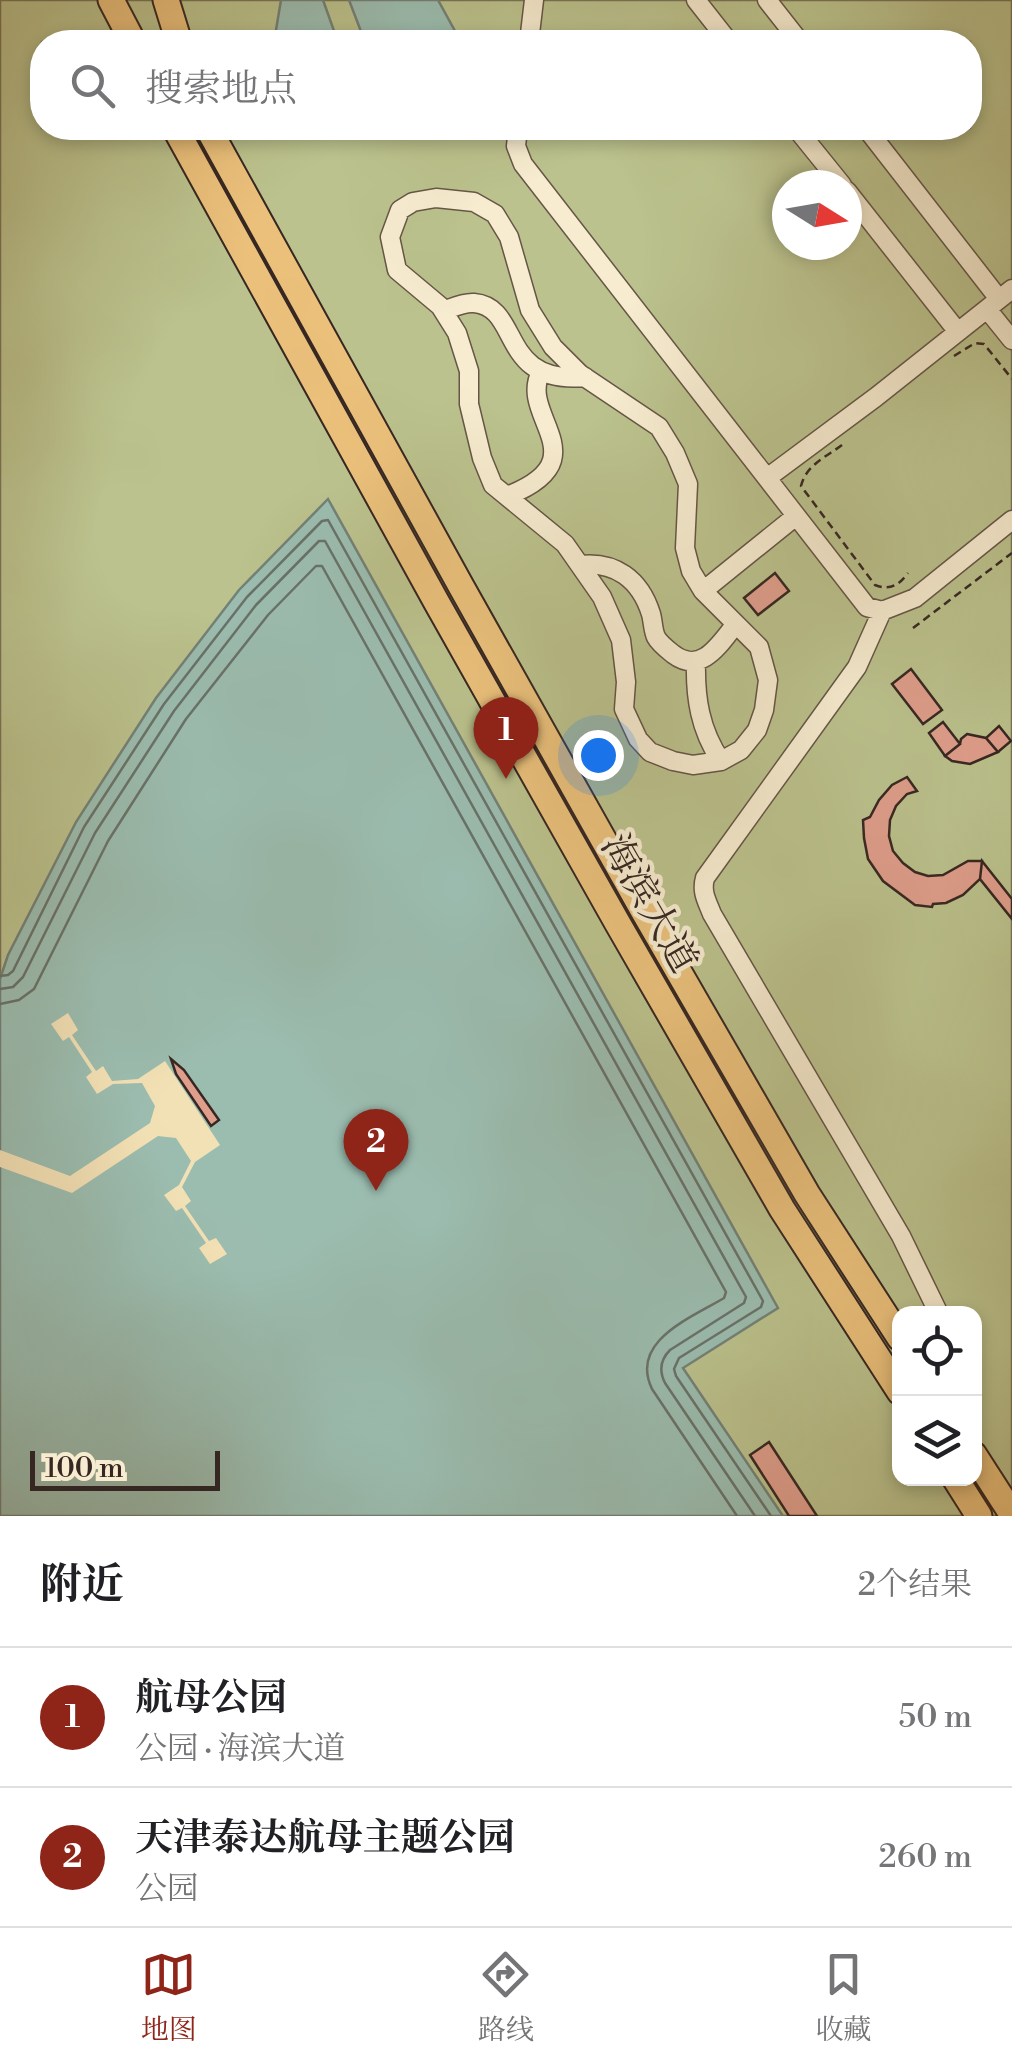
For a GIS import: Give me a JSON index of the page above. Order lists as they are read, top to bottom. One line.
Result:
{"streets":{"highway":["海滨大道"]},"scale_bar":"100 m","north":"right","page":{"search":"搜索地点","pins":["1","2"],"scale":"100 m","heading":["附近","2个结果"],"list":[{"mark":"1","name":"航母公园","note":"公园 · 海滨大道","value":"50 m"},{"mark":"2","name":"天津泰达航母主题公园","note":"公园","value":"260 m"}],"nav":["地图","路线","收藏"]}}
